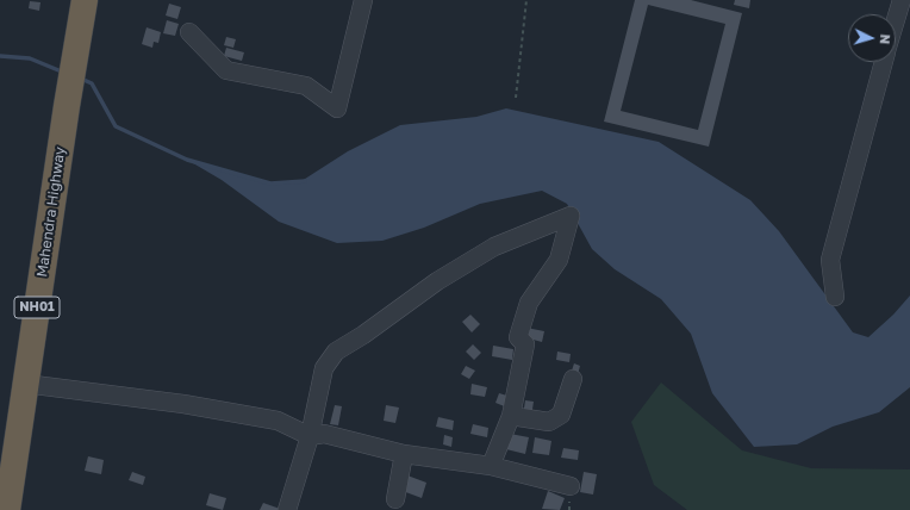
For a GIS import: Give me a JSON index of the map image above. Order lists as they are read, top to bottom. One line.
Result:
{"streets":{"highway":["Mahendra Highway","NH01"]},"north":"right"}
